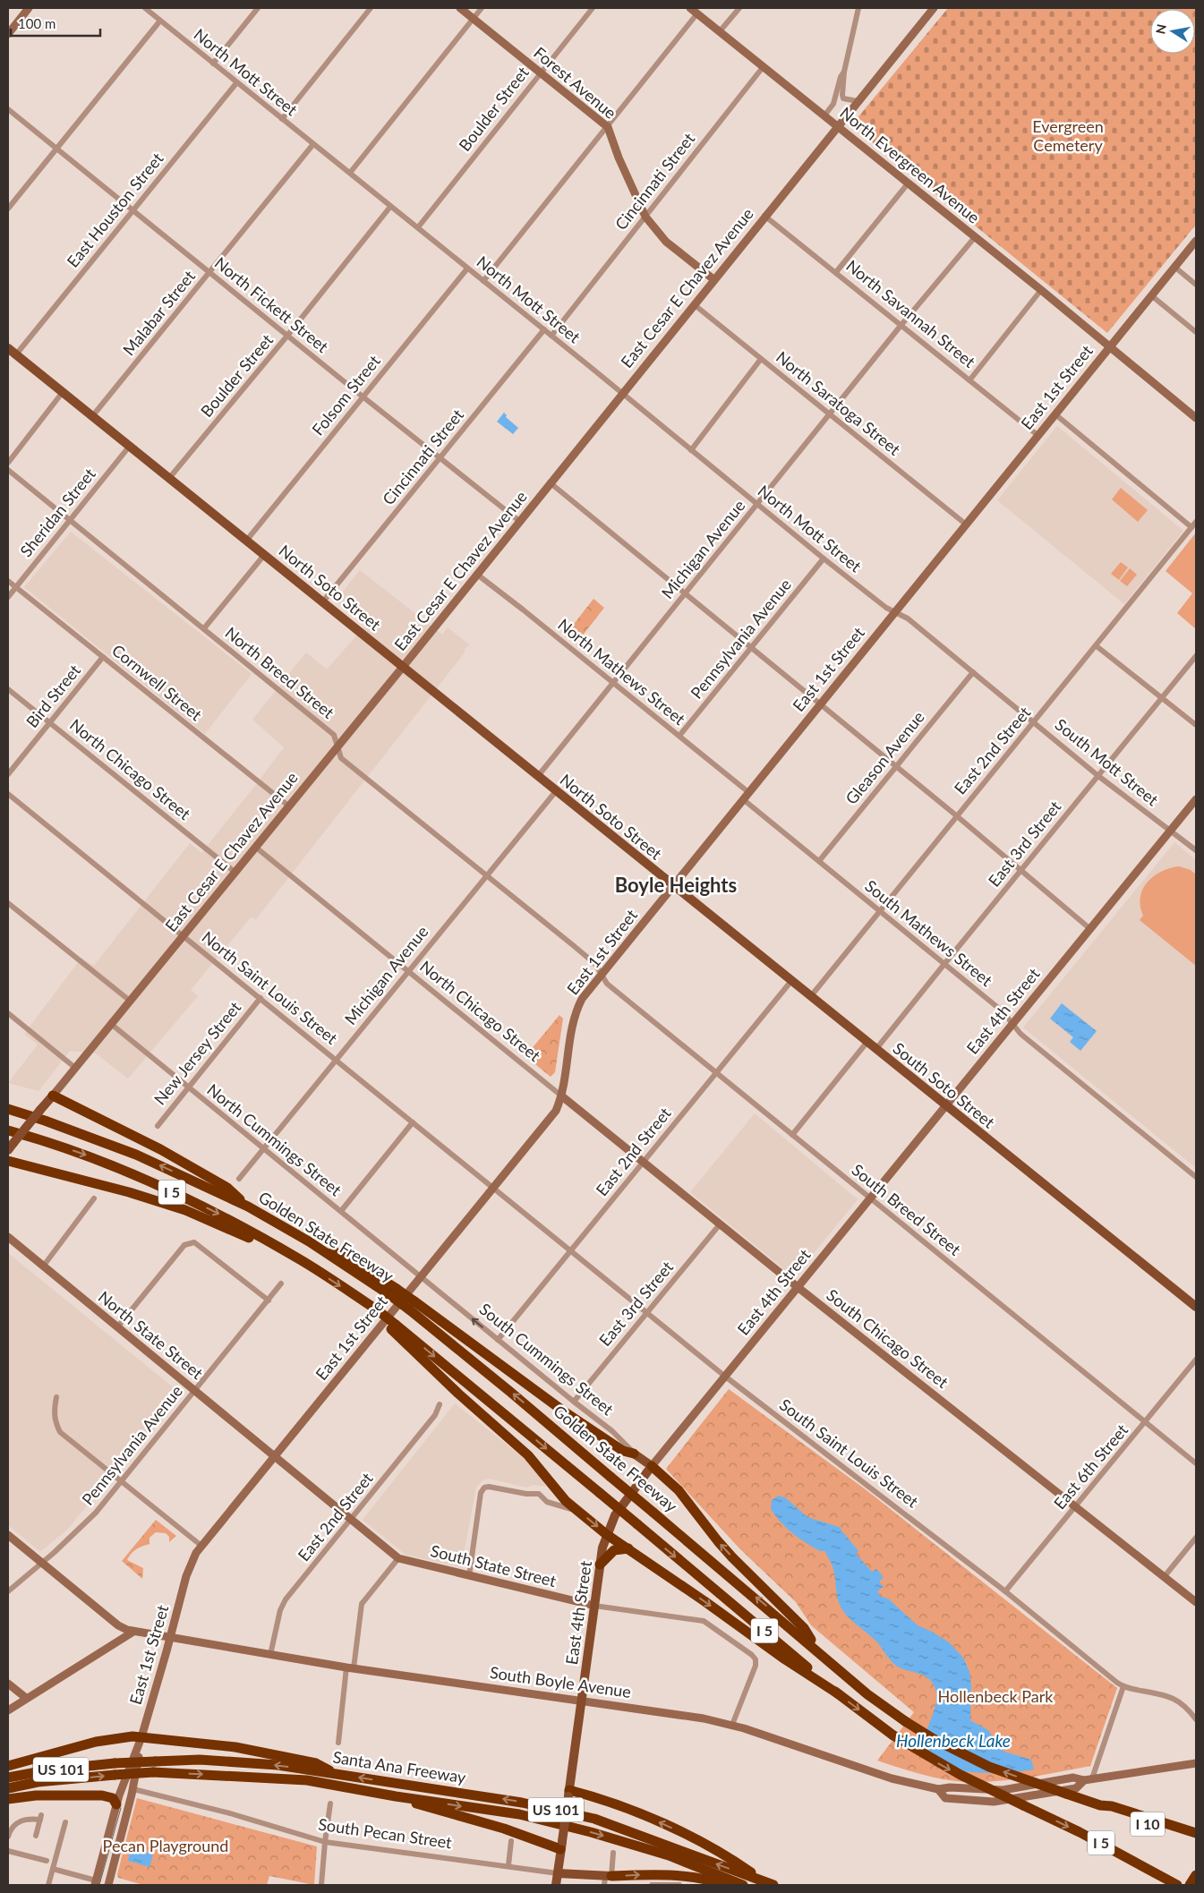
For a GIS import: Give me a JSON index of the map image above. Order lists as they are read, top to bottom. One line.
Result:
{"streets":{"highway":["I 5","Golden State Freeway","Santa Ana Freeway","US 101","I 10"],"main road":["East Cesar E Chavez Avenue","North Soto Street","East 4th Street","South Soto Street","South Cummings Street","South Pecan Street"],"street":["North Mott Street","Forest Avenue","Boulder Street","North Evergreen Avenue","Cincinnati Street","East Houston Street","North Fickett Street","Malabar Street","North Savannah Street","East 1st Street","Folsom Street","North Saratoga Street","Sheridan Street","Michigan Avenue","Pennsylvania Avenue","North Mathews Street","North Breed Street","Cornwell Street","Bird Street","East 2nd Street","Gleason Avenue","South Mott Street","North Chicago Street","East 3rd Street","South Mathews Street","North Saint Louis Street","New Jersey Street","North Cummings Street","South Breed Street","North State Street","South Chicago Street","South Saint Louis Street","East 6th Street","South State Street","South Boyle Avenue"]},"crossings":[["North Mott Street","Boulder Street"],["North Mott Street","Cincinnati Street"],["North Mott Street","East Houston Street"],["North Mott Street","East Cesar E Chavez Avenue"],["North Mott Street","Malabar Street"],["North Mott Street","East 1st Street"],["North Mott Street","Folsom Street"],["North Mott Street","Michigan Avenue"],["North Mott Street","Pennsylvania Avenue"],["North Mott Street","South Mott Street"],["Forest Avenue","Boulder Street"],["Forest Avenue","Cincinnati Street"],["Forest Avenue","East Cesar E Chavez Avenue"],["Boulder Street","North Fickett Street"],["Boulder Street","North Soto Street"],["North Evergreen Avenue","Cincinnati Street"],["North Evergreen Avenue","East Cesar E Chavez Avenue"],["North Evergreen Avenue","East 1st Street"],["North Evergreen Avenue","Michigan Avenue"],["Cincinnati Street","North Fickett Street"],["Cincinnati Street","North Soto Street"],["East Houston Street","North Fickett Street"],["East Houston Street","North Soto Street"],["East Cesar E Chavez Avenue","North Fickett Street"],["East Cesar E Chavez Avenue","North Savannah Street"],["East Cesar E Chavez Avenue","North Saratoga Street"],["East Cesar E Chavez Avenue","North Soto Street"],["East Cesar E Chavez Avenue","North Mathews Street"],["East Cesar E Chavez Avenue","North Breed Street"],["East Cesar E Chavez Avenue","Cornwell Street"],["East Cesar E Chavez Avenue","North Chicago Street"],["East Cesar E Chavez Avenue","North Saint Louis Street"],["East Cesar E Chavez Avenue","North Cummings Street"],["North Fickett Street","Malabar Street"],["North Fickett Street","Folsom Street"],["Malabar Street","North Soto Street"],["North Savannah Street","East 1st Street"],["North Savannah Street","Michigan Avenue"],["East 1st Street","North Saratoga Street"],["East 1st Street","North Soto Street"],["East 1st Street","North Mathews Street"],["East 1st Street","North Breed Street"],["East 1st Street","South Mott Street"],["East 1st Street","North Chicago Street"],["East 1st Street","South Mathews Street"],["East 1st Street","North Saint Louis Street"],["East 1st Street","South Soto Street"],["East 1st Street","North Cummings Street"],["East 1st Street","South Breed Street"],["East 1st Street","North State Street"],["East 1st Street","South Chicago Street"],["East 1st Street","South Cummings Street"],["East 1st Street","South Saint Louis Street"],["East 1st Street","South State Street"],["East 1st Street","South Boyle Avenue"],["East 1st Street","South Pecan Street"],["Folsom Street","North Soto Street"],["North Saratoga Street","Michigan Avenue"],["Sheridan Street","North Soto Street"],["Sheridan Street","North Breed Street"],["Sheridan Street","Cornwell Street"],["Michigan Avenue","North Soto Street"],["Michigan Avenue","North Mathews Street"],["Michigan Avenue","North Breed Street"],["Michigan Avenue","North Chicago Street"],["Michigan Avenue","North Saint Louis Street"],["Michigan Avenue","North Cummings Street"],["North Soto Street","South Soto Street"],["Pennsylvania Avenue","North Mathews Street"],["Pennsylvania Avenue","North State Street"],["Pennsylvania Avenue","South Boyle Avenue"],["North Mathews Street","South Mathews Street"],["North Breed Street","South Breed Street"],["Cornwell Street","Bird Street"],["Bird Street","North Chicago Street"],["East 2nd Street","South Mott Street"],["East 2nd Street","South Mathews Street"],["East 2nd Street","South Soto Street"],["East 2nd Street","South Breed Street"],["East 2nd Street","South Chicago Street"],["East 2nd Street","South Cummings Street"],["East 2nd Street","South Saint Louis Street"],["East 2nd Street","South State Street"],["East 2nd Street","South Boyle Avenue"],["Gleason Avenue","South Mott Street"],["Gleason Avenue","South Mathews Street"],["South Mott Street","East 3rd Street"],["South Mott Street","East 4th Street"],["North Chicago Street","South Chicago Street"],["East 3rd Street","South Mathews Street"],["East 3rd Street","South Soto Street"],["East 3rd Street","South Chicago Street"],["East 3rd Street","South Cummings Street"],["East 3rd Street","South Saint Louis Street"],["South Mathews Street","East 4th Street"],["North Saint Louis Street","New Jersey Street"],["North Saint Louis Street","South Saint Louis Street"],["East 4th Street","South Soto Street"],["East 4th Street","South Breed Street"],["East 4th Street","South Chicago Street"],["East 4th Street","South Cummings Street"],["East 4th Street","South Saint Louis Street"],["East 4th Street","South State Street"],["East 4th Street","South Boyle Avenue"],["East 4th Street","South Pecan Street"],["New Jersey Street","North Cummings Street"],["North Cummings Street","South Cummings Street"],["South Breed Street","East 6th Street"],["Golden State Freeway","I 10"],["North State Street","South State Street"],["South Chicago Street","East 6th Street"],["South Saint Louis Street","East 6th Street"],["South State Street","South Boyle Avenue"]],"districts":["Boyle Heights"],"water":["Hollenbeck Lake"],"parks":["Evergreen Cemetery","Hollenbeck Park","Pecan Playground"],"scale_bar":"100 m","north":"left"}
